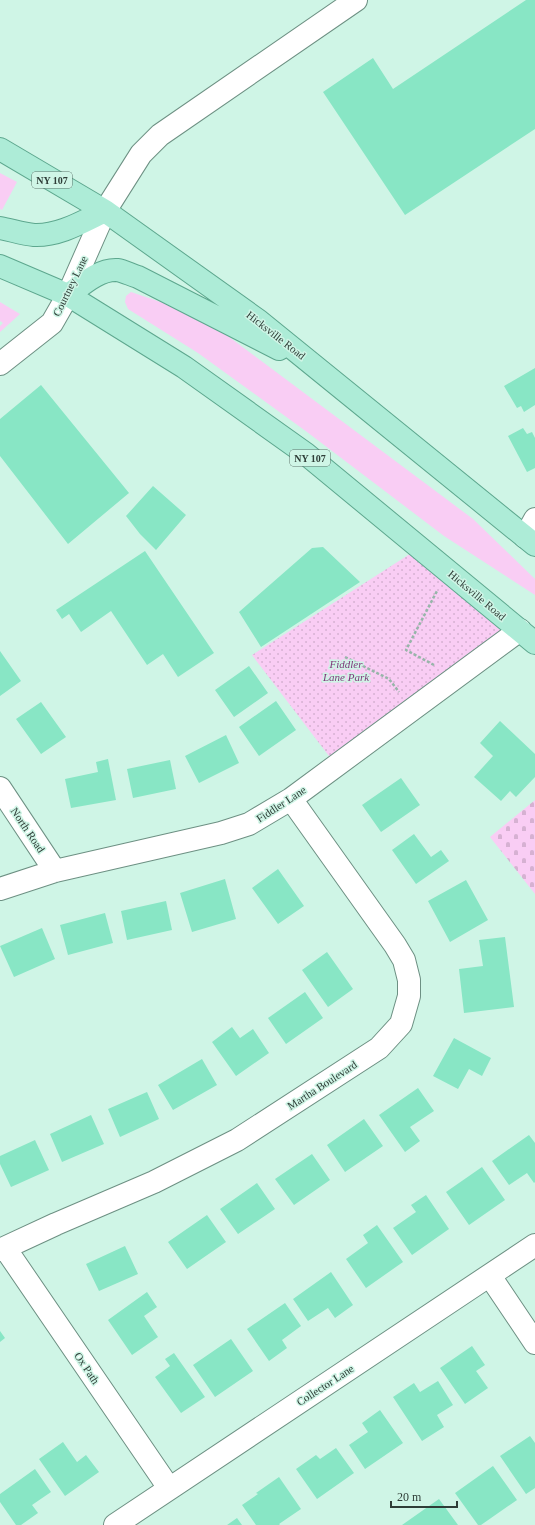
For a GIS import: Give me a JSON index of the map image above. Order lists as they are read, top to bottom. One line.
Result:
{"streets":{"main road":["NY 107","Hicksville Road"],"street":["Courtney Lane","Fiddler Lane","North Road","Martha Boulevard","Ox Path","Collector Lane"]},"crossings":[["NY 107","Courtney Lane"],["NY 107","Hicksville Road"],["Courtney Lane","Hicksville Road"],["Hicksville Road","Fiddler Lane"],["Fiddler Lane","North Road"],["Fiddler Lane","Martha Boulevard"],["Martha Boulevard","Ox Path"],["Ox Path","Collector Lane"]],"parks":["Fiddler Lane Park"],"scale_bar":"20 m"}
